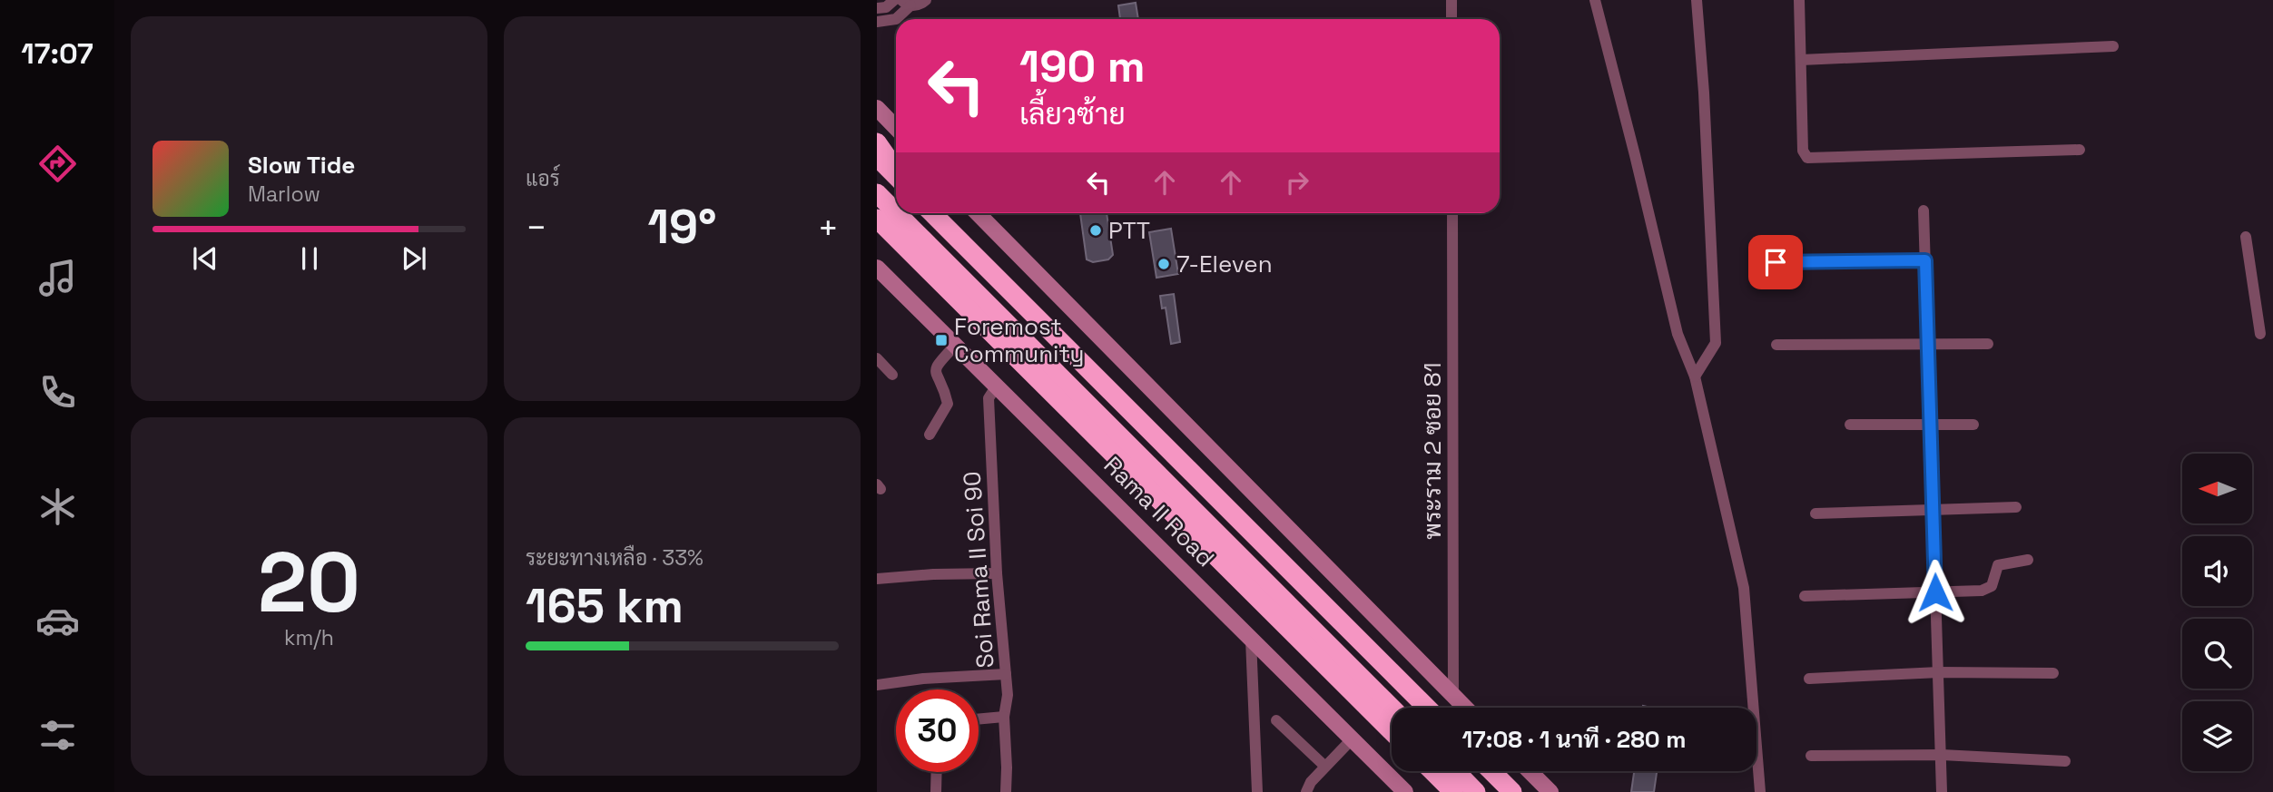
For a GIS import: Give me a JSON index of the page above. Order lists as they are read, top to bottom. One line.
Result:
{"streets":{"highway":["Rama II Road"],"street":["พระราม 2 ซอย 81","Soi Rama II Soi 90"]},"crossings":[["Rama II Road","Soi Rama II Soi 90"]],"places":{"other":["PTT","7-Eleven"],"transit":["Foremost Community"]},"north":"left","page":{"tabs":"17:07","tile":["แอร์",["20","km/h"],["ระยะทางเหลือ · 33%","165 km"]],"turn":["190 m","เลี้ยวซ้าย"],"song":["Slow Tide","Marlow"],"heat":["−","19°","+"],"limit":"30","trip":"17:08 · 1 นาที · 280 m"}}
